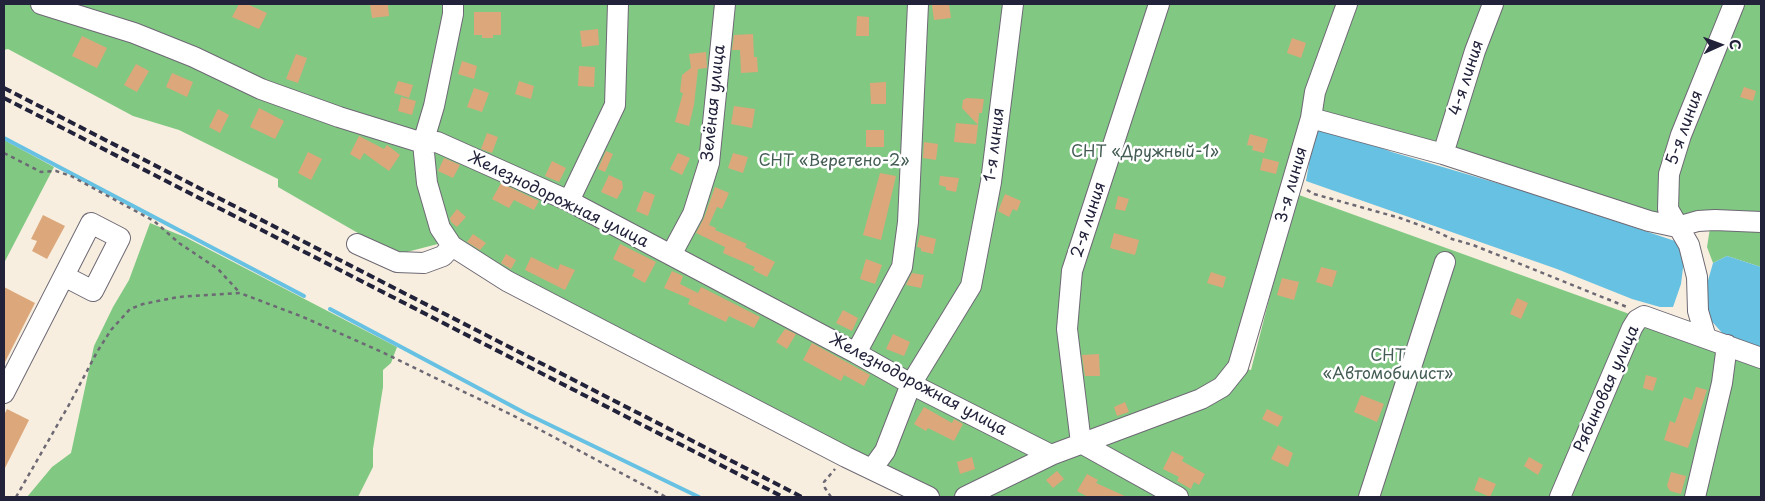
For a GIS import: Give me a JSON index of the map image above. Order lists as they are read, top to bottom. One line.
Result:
{"streets":{"street":["4-я линия","Зелёная улица","5-я линия","1-я линия","3-я линия","Железнодорожная улица","2-я линия","Рябиновая улица"]},"crossings":[["Зелёная улица","Железнодорожная улица"],["5-я линия","Рябиновая улица"],["1-я линия","Железнодорожная улица"],["3-я линия","2-я линия"]],"parks":["СНТ «Дружный-1»","СНТ «Веретено-2»","СНТ «Автомобилист»"],"north":"right"}
